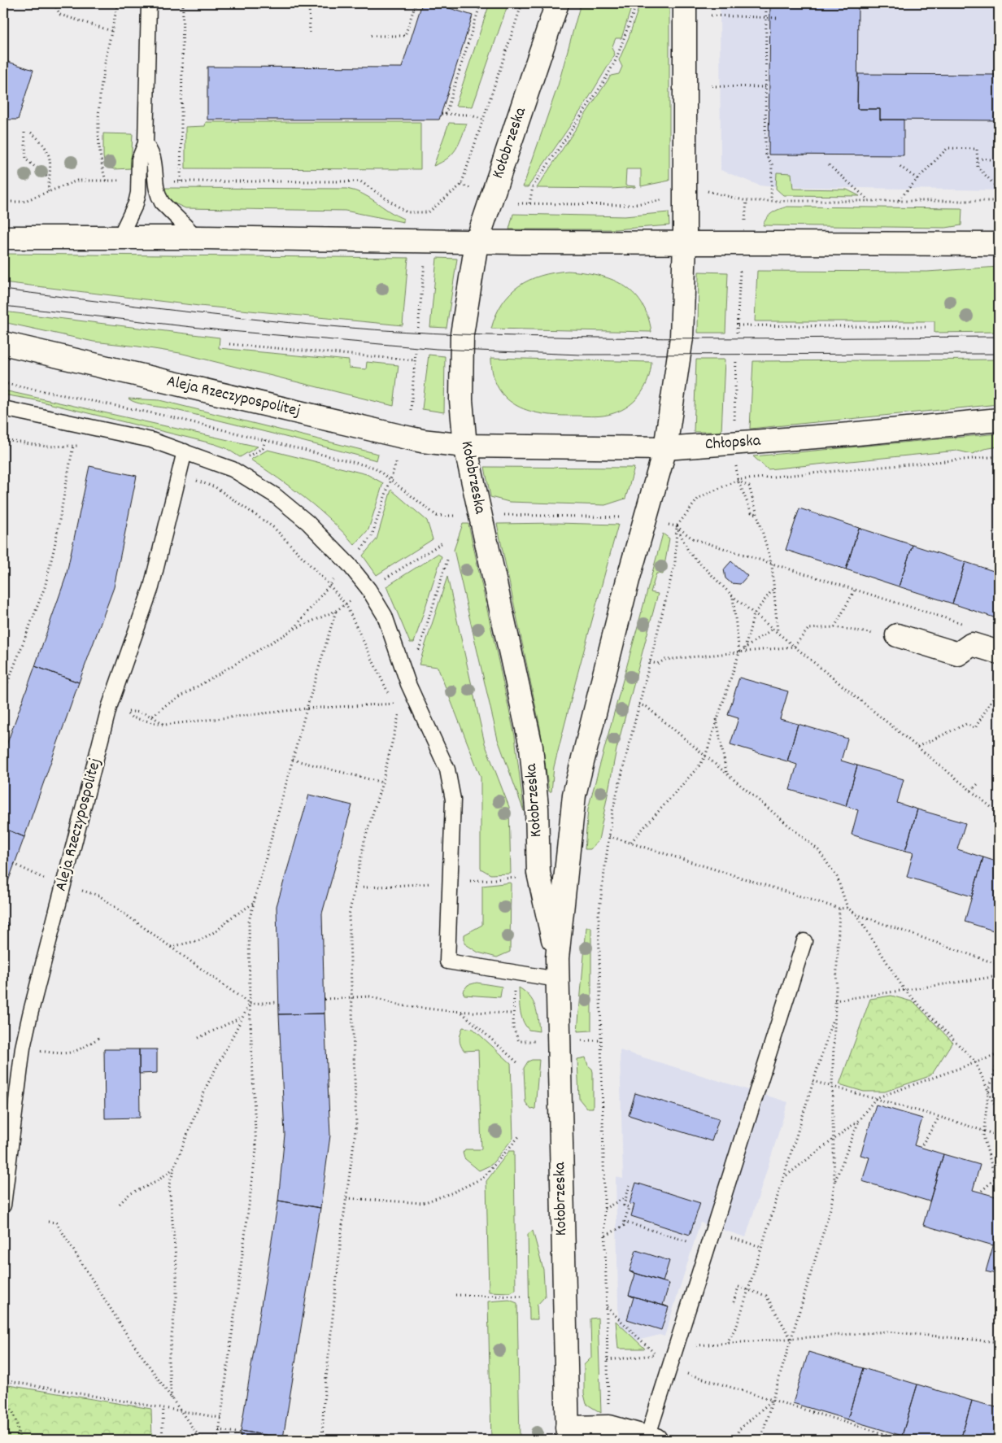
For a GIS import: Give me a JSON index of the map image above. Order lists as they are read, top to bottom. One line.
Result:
{"streets":{"main road":["Kołobrzeska","Aleja Rzeczypospolitej","Chłopska"]},"crossings":[["Kołobrzeska","Aleja Rzeczypospolitej"],["Kołobrzeska","Chłopska"],["Aleja Rzeczypospolitej","Chłopska"]]}
